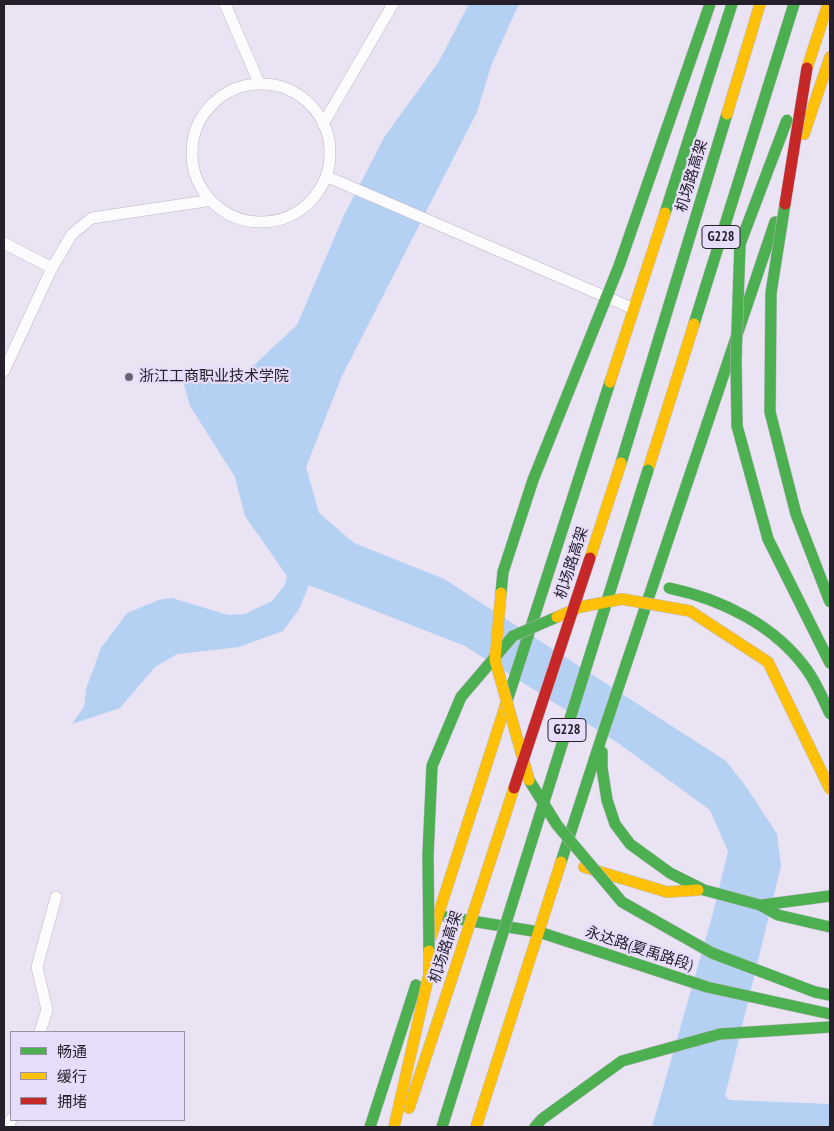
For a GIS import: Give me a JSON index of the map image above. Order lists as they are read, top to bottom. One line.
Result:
{"streets":{"main road":["机场路高架","G228","永达路(夏禹路段)"]},"places":["浙江工商职业技术学院"],"legend":["畅通","缓行","拥堵"]}
